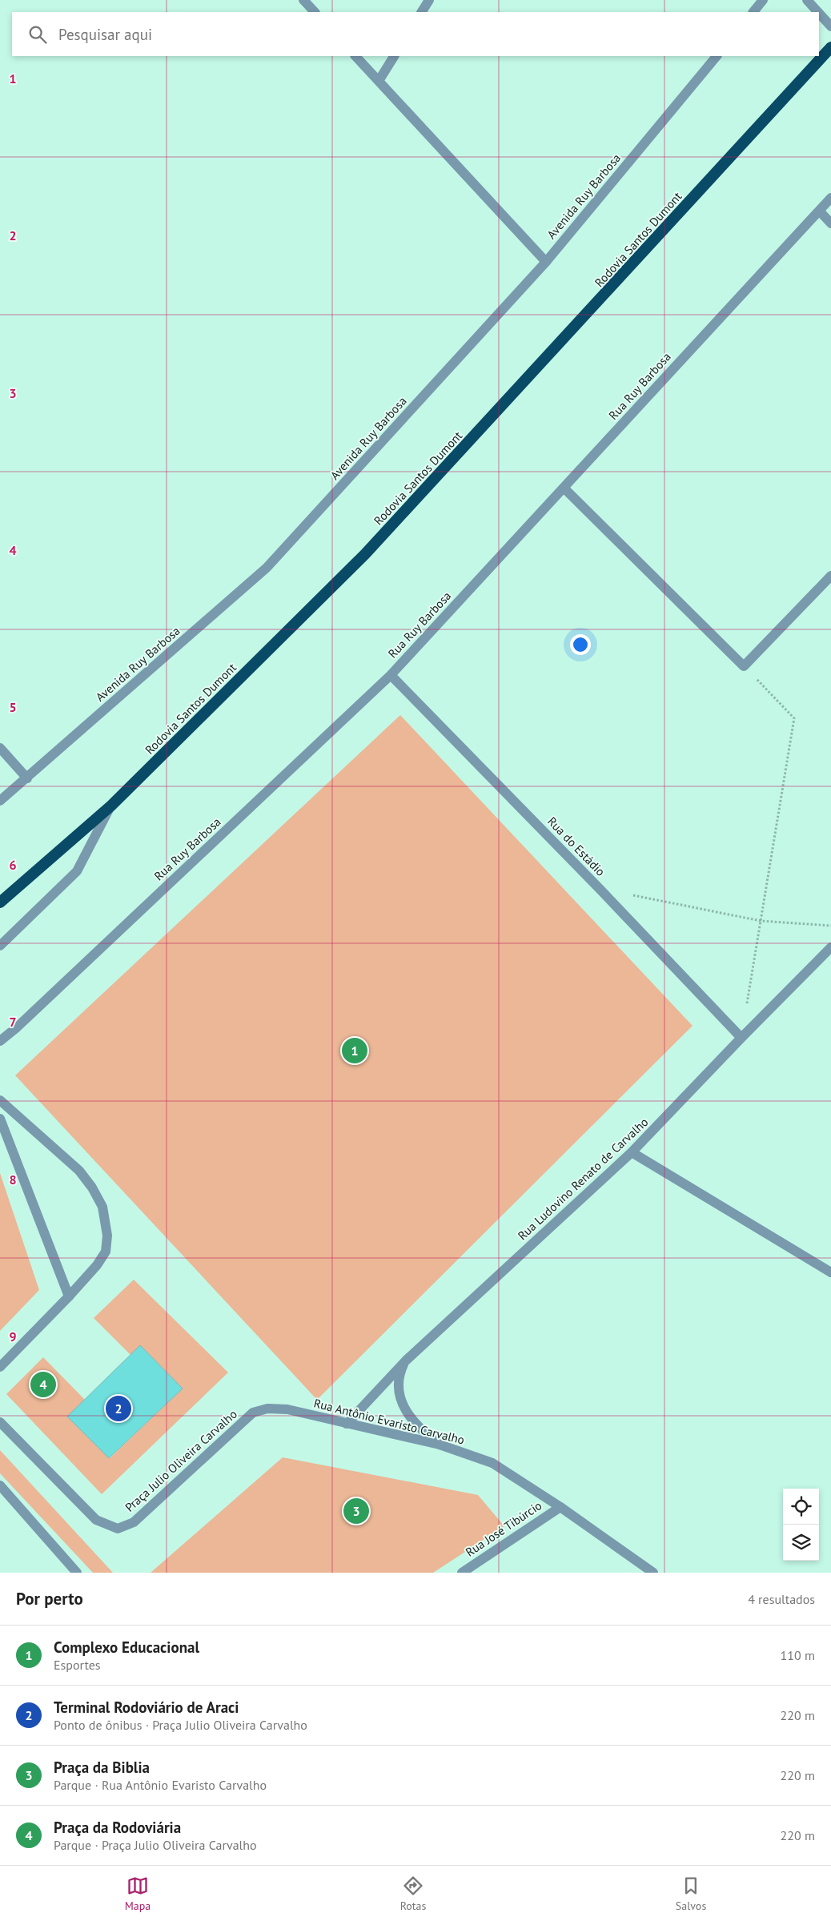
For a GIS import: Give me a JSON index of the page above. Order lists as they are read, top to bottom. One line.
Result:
{"streets":{"highway":["Rodovia Santos Dumont"],"street":["Avenida Ruy Barbosa","Rua Ruy Barbosa","Rua do Estádio","Rua Ludovino Renato de Carvalho","Rua Antônio Evaristo Carvalho","Praça Julio Oliveira Carvalho","Rua José Tibúrcio"]},"crossings":[["Rua Ruy Barbosa","Rua do Estádio"],["Rua do Estádio","Rua Ludovino Renato de Carvalho"],["Rua Ludovino Renato de Carvalho","Rua Antônio Evaristo Carvalho"],["Rua Antônio Evaristo Carvalho","Praça Julio Oliveira Carvalho"],["Rua Antônio Evaristo Carvalho","Rua José Tibúrcio"]],"page":{"search":"Pesquisar aqui","pins":["1","4","2","3"],"heading":["Por perto","4 resultados"],"list":[{"mark":"1","name":"Complexo Educacional","note":"Esportes","value":"110 m"},{"mark":"2","name":"Terminal Rodoviário de Araci","note":"Ponto de ônibus · Praça Julio Oliveira Carvalho","value":"220 m"},{"mark":"3","name":"Praça da Biblia","note":"Parque · Rua Antônio Evaristo Carvalho","value":"220 m"},{"mark":"4","name":"Praça da Rodoviária","note":"Parque · Praça Julio Oliveira Carvalho","value":"220 m"}],"nav":["Mapa","Rotas","Salvos"]},"grid":{"rows":["1","2","3","4","5","6","7","8","9"]}}
